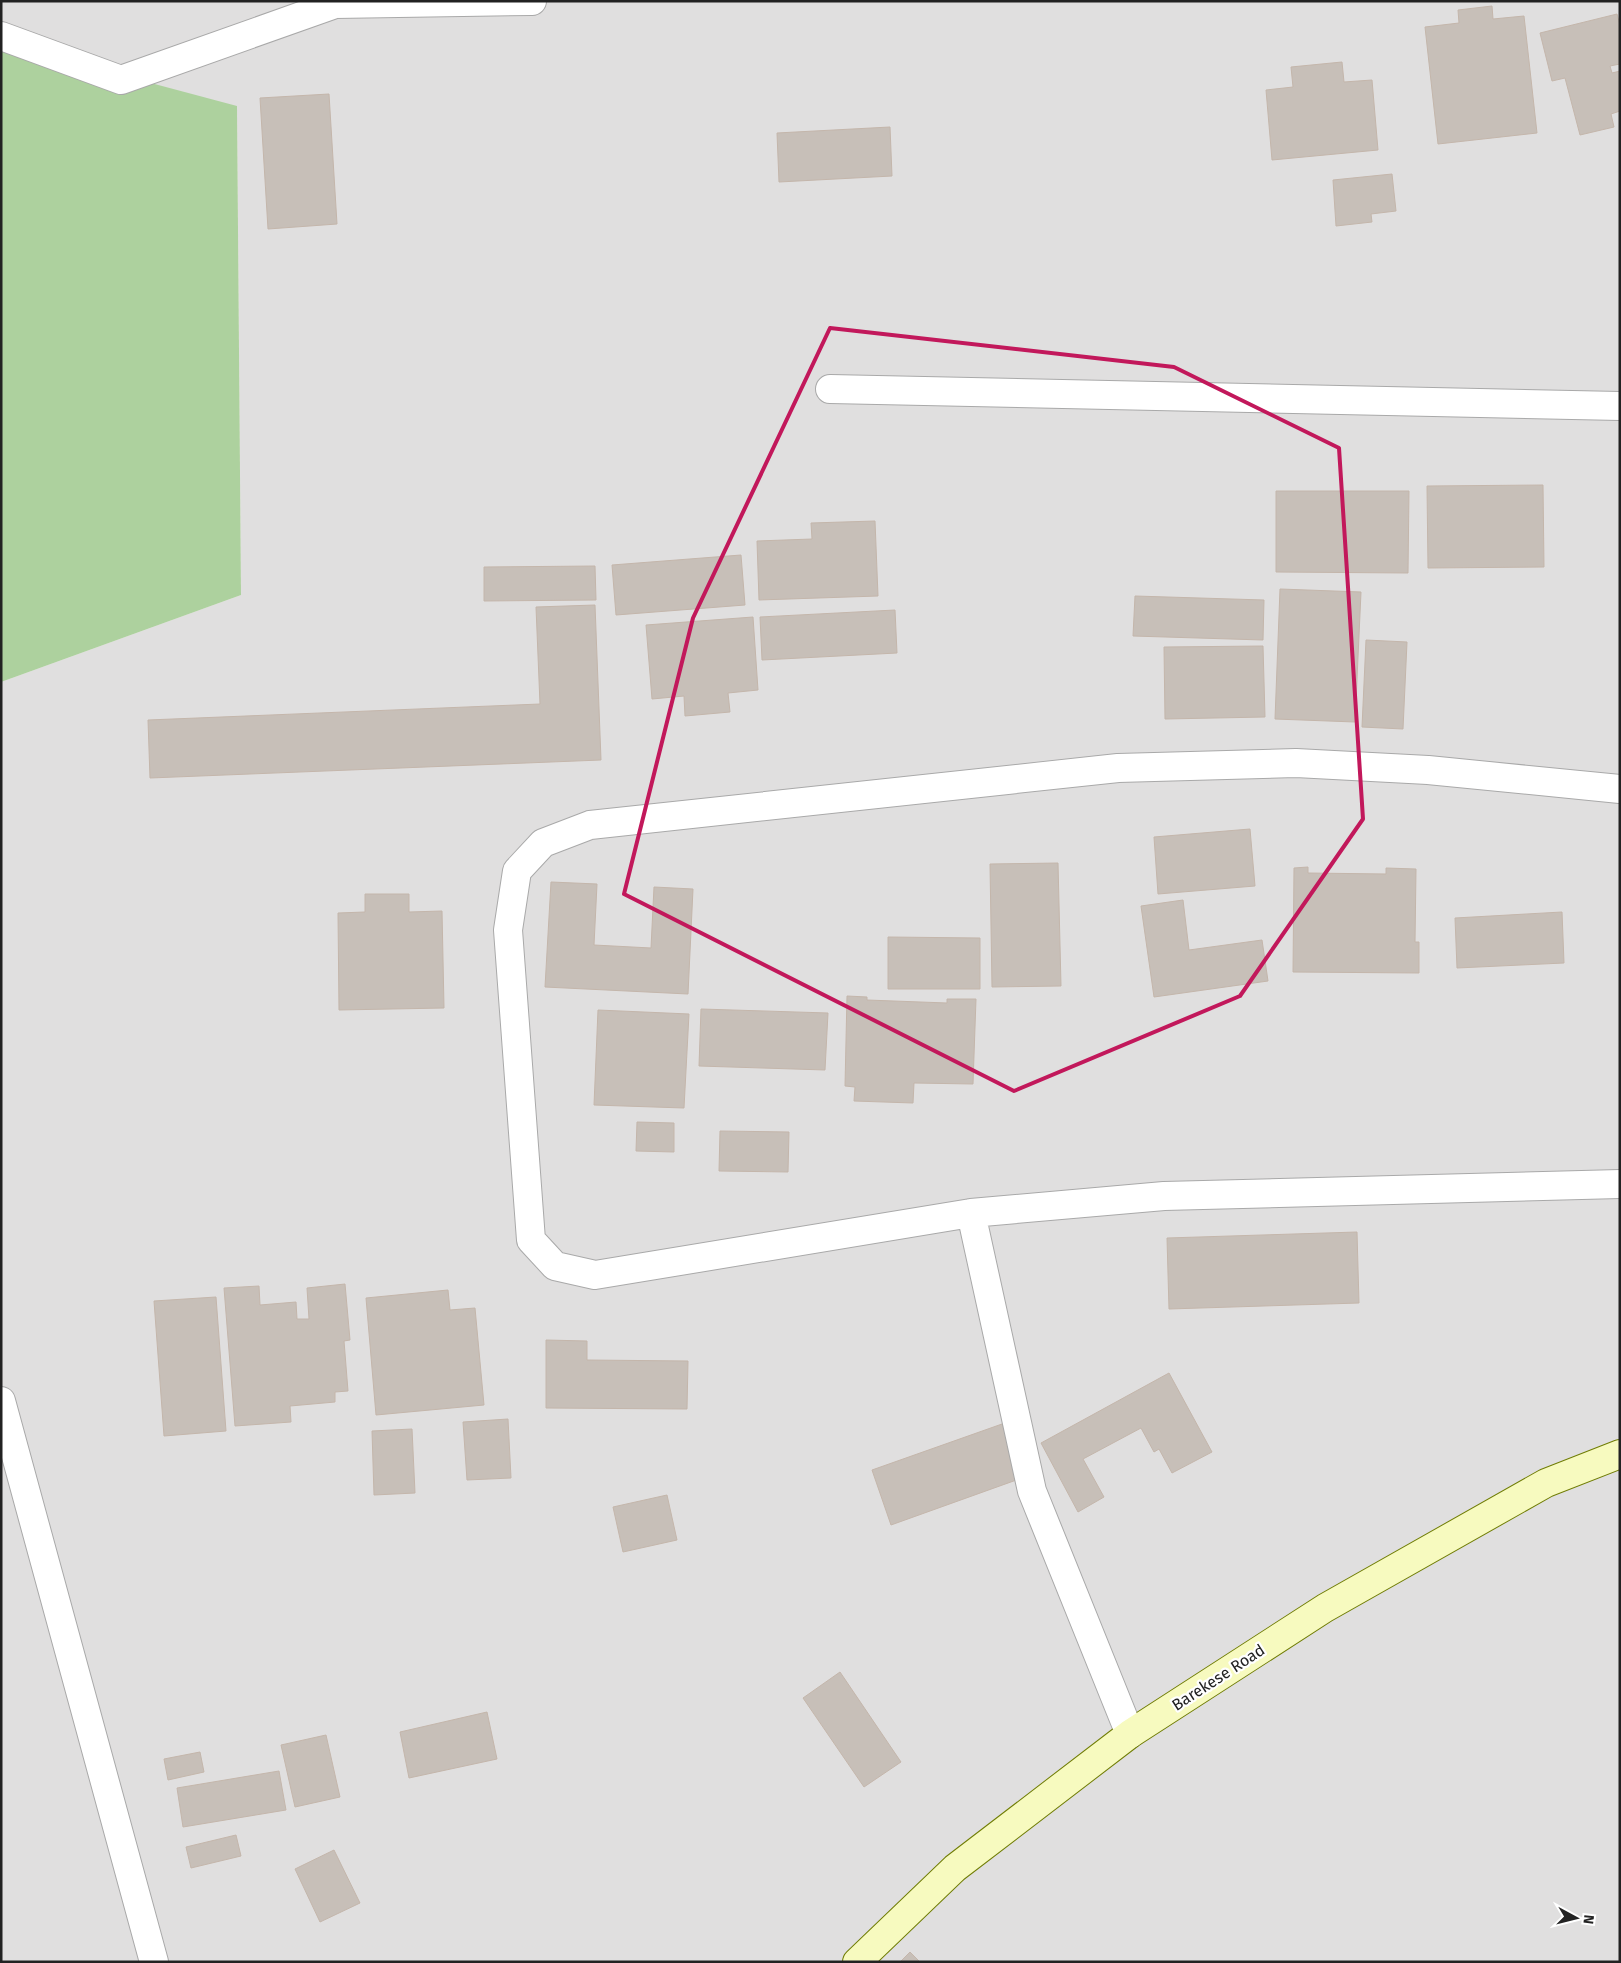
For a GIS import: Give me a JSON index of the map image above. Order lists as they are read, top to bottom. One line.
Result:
{"streets":{"main road":["Barekese Road"]},"north":"right"}
